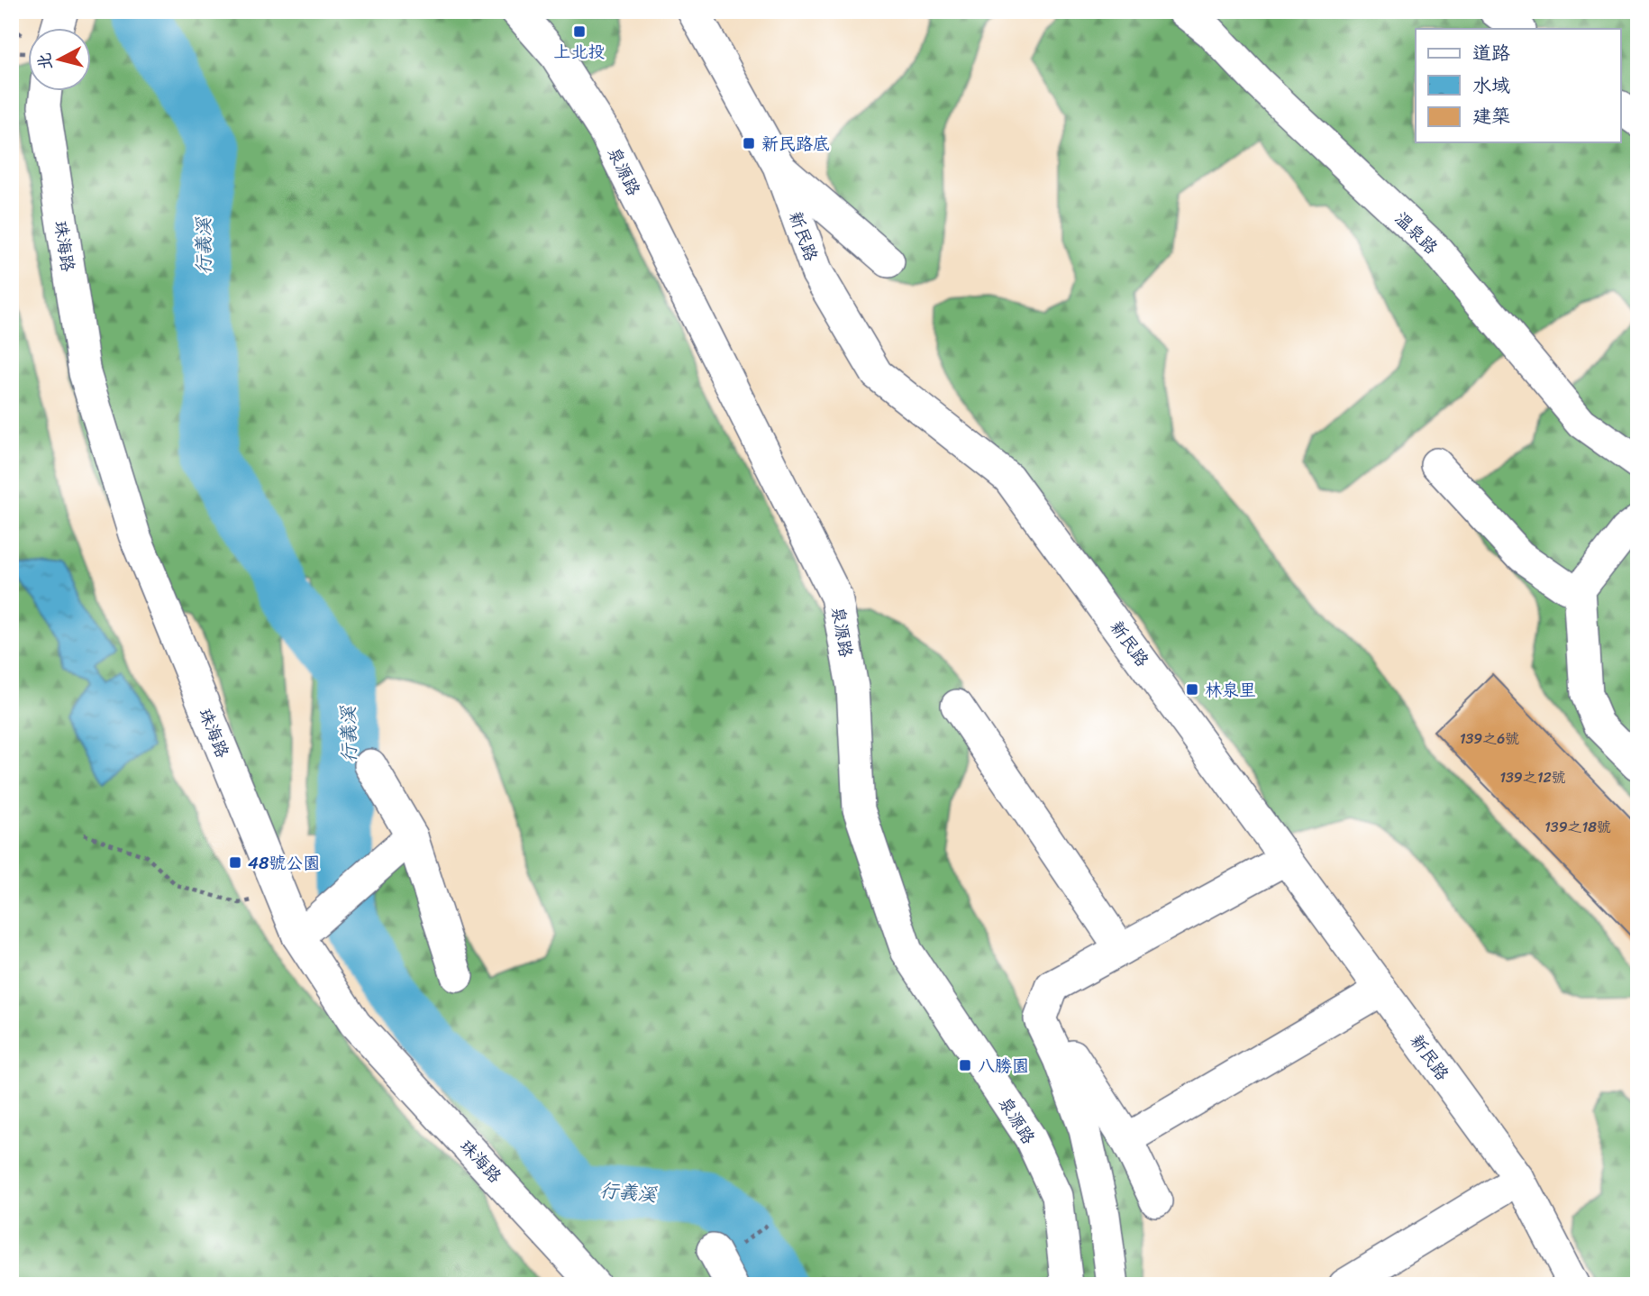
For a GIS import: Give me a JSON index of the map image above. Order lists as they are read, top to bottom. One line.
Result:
{"streets":{"street":["泉源路","溫泉路","新民路","珠海路"]},"water":["行義溪"],"places":{"transit":["上北投","新民路底","林泉里","48號公園","八勝園"]},"house_numbers":["139之6號","139之12號","139之18號"],"legend":["道路","水域","建築"],"north":"left"}
